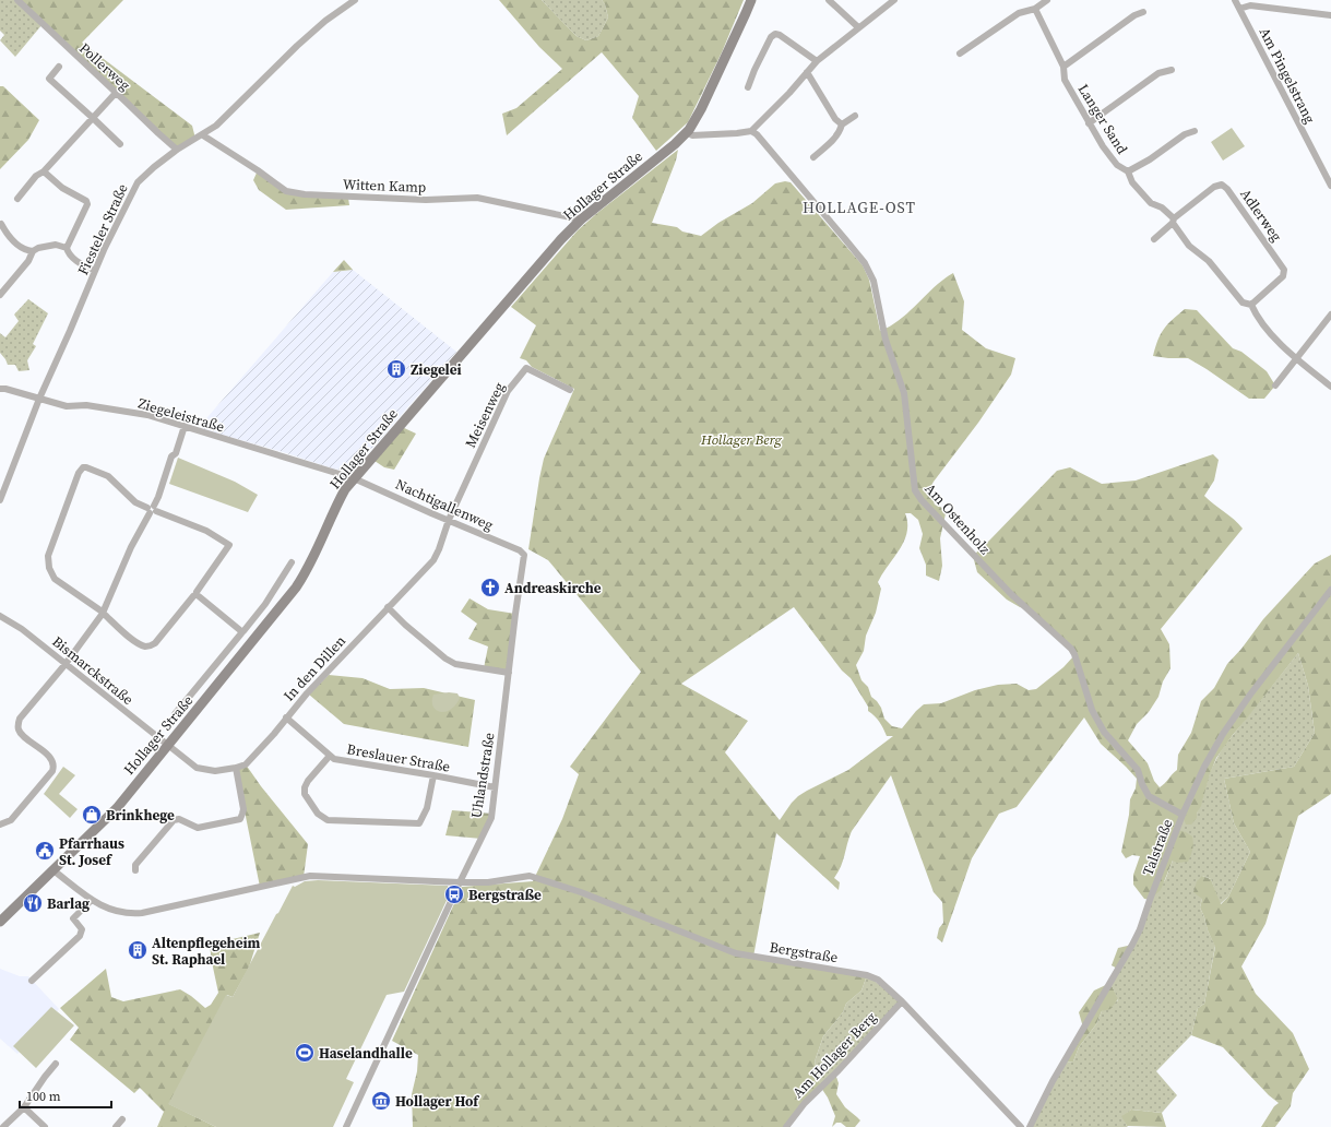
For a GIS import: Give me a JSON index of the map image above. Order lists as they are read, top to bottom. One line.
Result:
{"streets":{"main road":["Hollager Straße"],"street":["Pollerweg","Am Pingelstrang","Langer Sand","Witten Kamp","Adlerweg","Fiesteler Straße","Ziegeleistraße","Meisenweg","Nachtigallenweg","Am Ostenholz","In den Dillen","Bismarckstraße","Breslauer Straße","Uhlandstraße","Talstraße","Bergstraße","Am Hollager Berg"]},"crossings":[["Pollerweg","Fiesteler Straße"],["Langer Sand","Adlerweg"],["Witten Kamp","Hollager Straße"],["Witten Kamp","Fiesteler Straße"],["Hollager Straße","Ziegeleistraße"],["Hollager Straße","Nachtigallenweg"],["Hollager Straße","In den Dillen"],["Hollager Straße","Bismarckstraße"],["Hollager Straße","Bergstraße"],["Fiesteler Straße","Ziegeleistraße"],["Ziegeleistraße","Nachtigallenweg"],["Meisenweg","Nachtigallenweg"],["Meisenweg","In den Dillen"],["Nachtigallenweg","In den Dillen"],["Nachtigallenweg","Uhlandstraße"],["Am Ostenholz","Talstraße"],["In den Dillen","Bismarckstraße"],["In den Dillen","Breslauer Straße"],["Breslauer Straße","Uhlandstraße"],["Uhlandstraße","Bergstraße"],["Bergstraße","Am Hollager Berg"]],"districts":["HOLLAGE-OST"],"parks":["Hollager Berg"],"places":{"building":["Ziegelei","Altenpflegeheim St. Raphael"],"church":["Andreaskirche"],"shop":["Brinkhege"],"public building":["Pfarrhaus St. Josef"],"bus stop":["Bergstraße"],"restaurant":["Barlag"],"sports":["Haselandhalle"],"museum":["Hollager Hof"]},"scale_bar":"100 m"}
